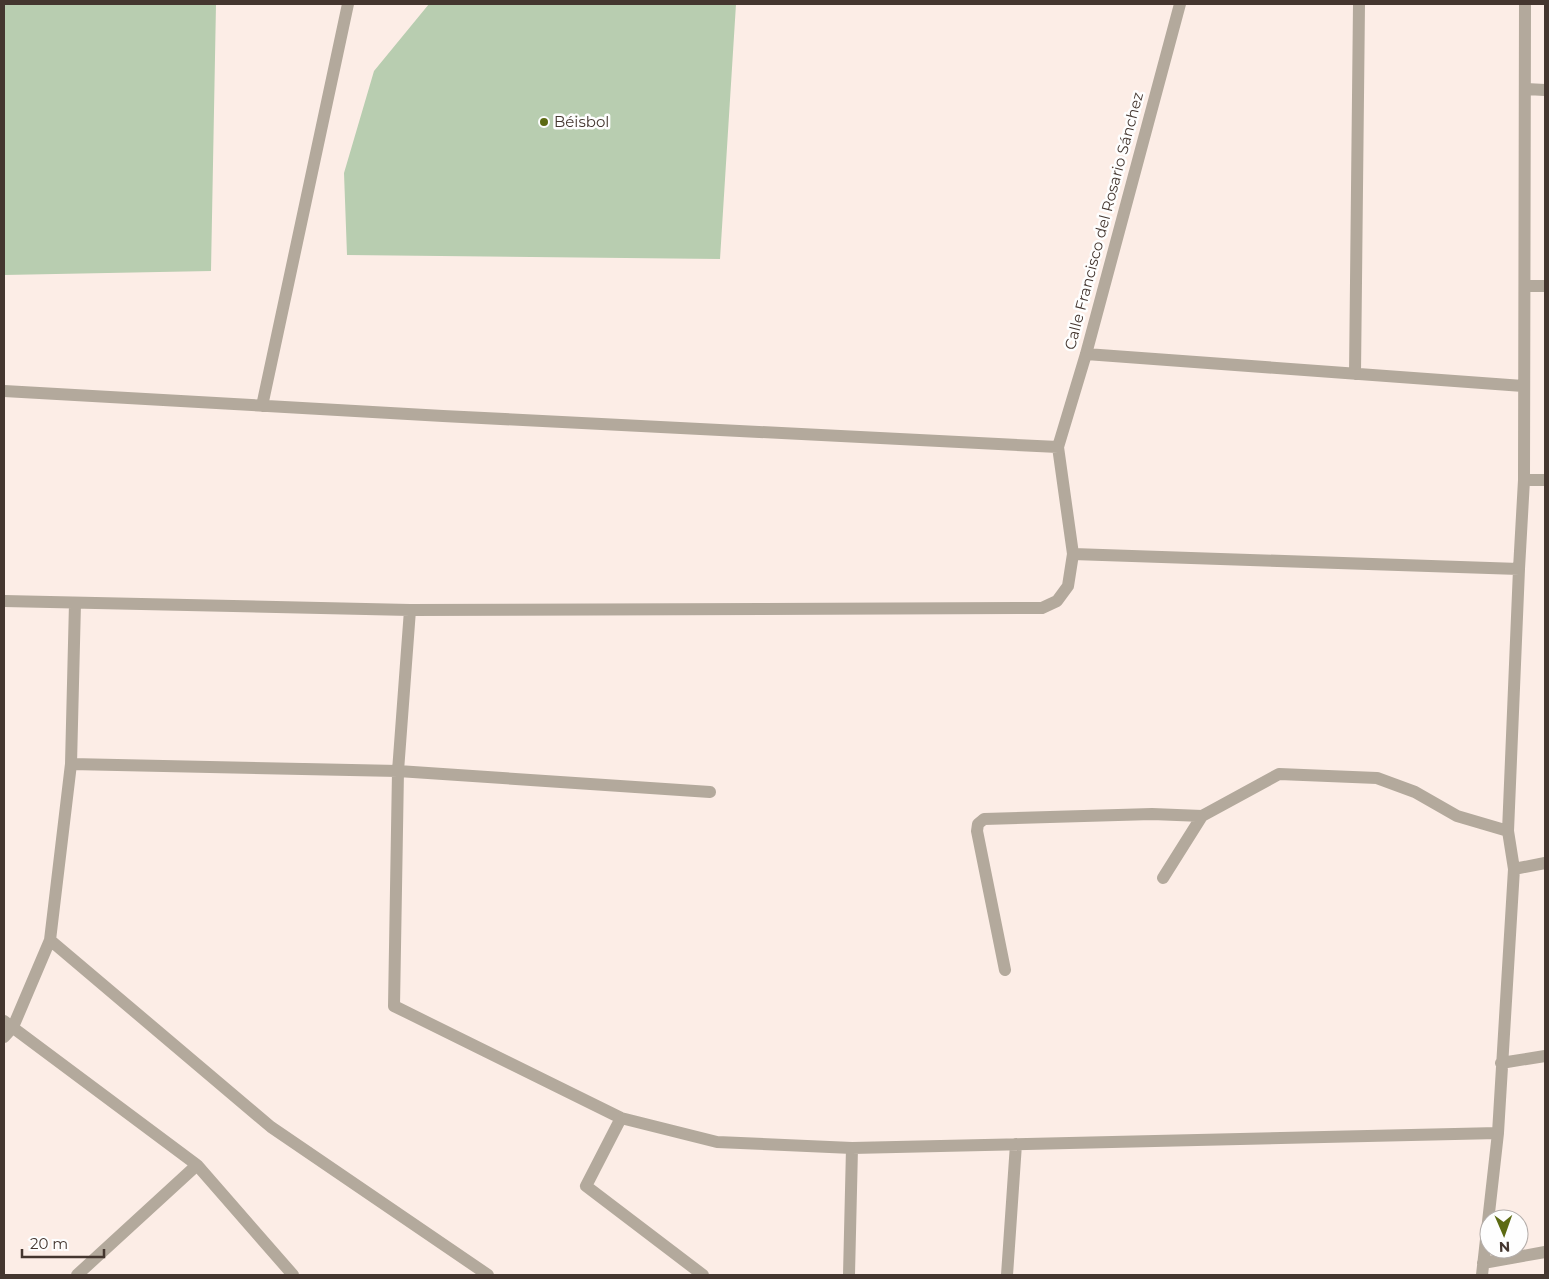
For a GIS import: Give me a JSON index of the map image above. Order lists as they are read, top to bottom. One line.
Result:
{"streets":{"street":["Calle Francisco del Rosario Sánchez"]},"places":["Béisbol"],"scale_bar":"20 m","north":"bottom"}
